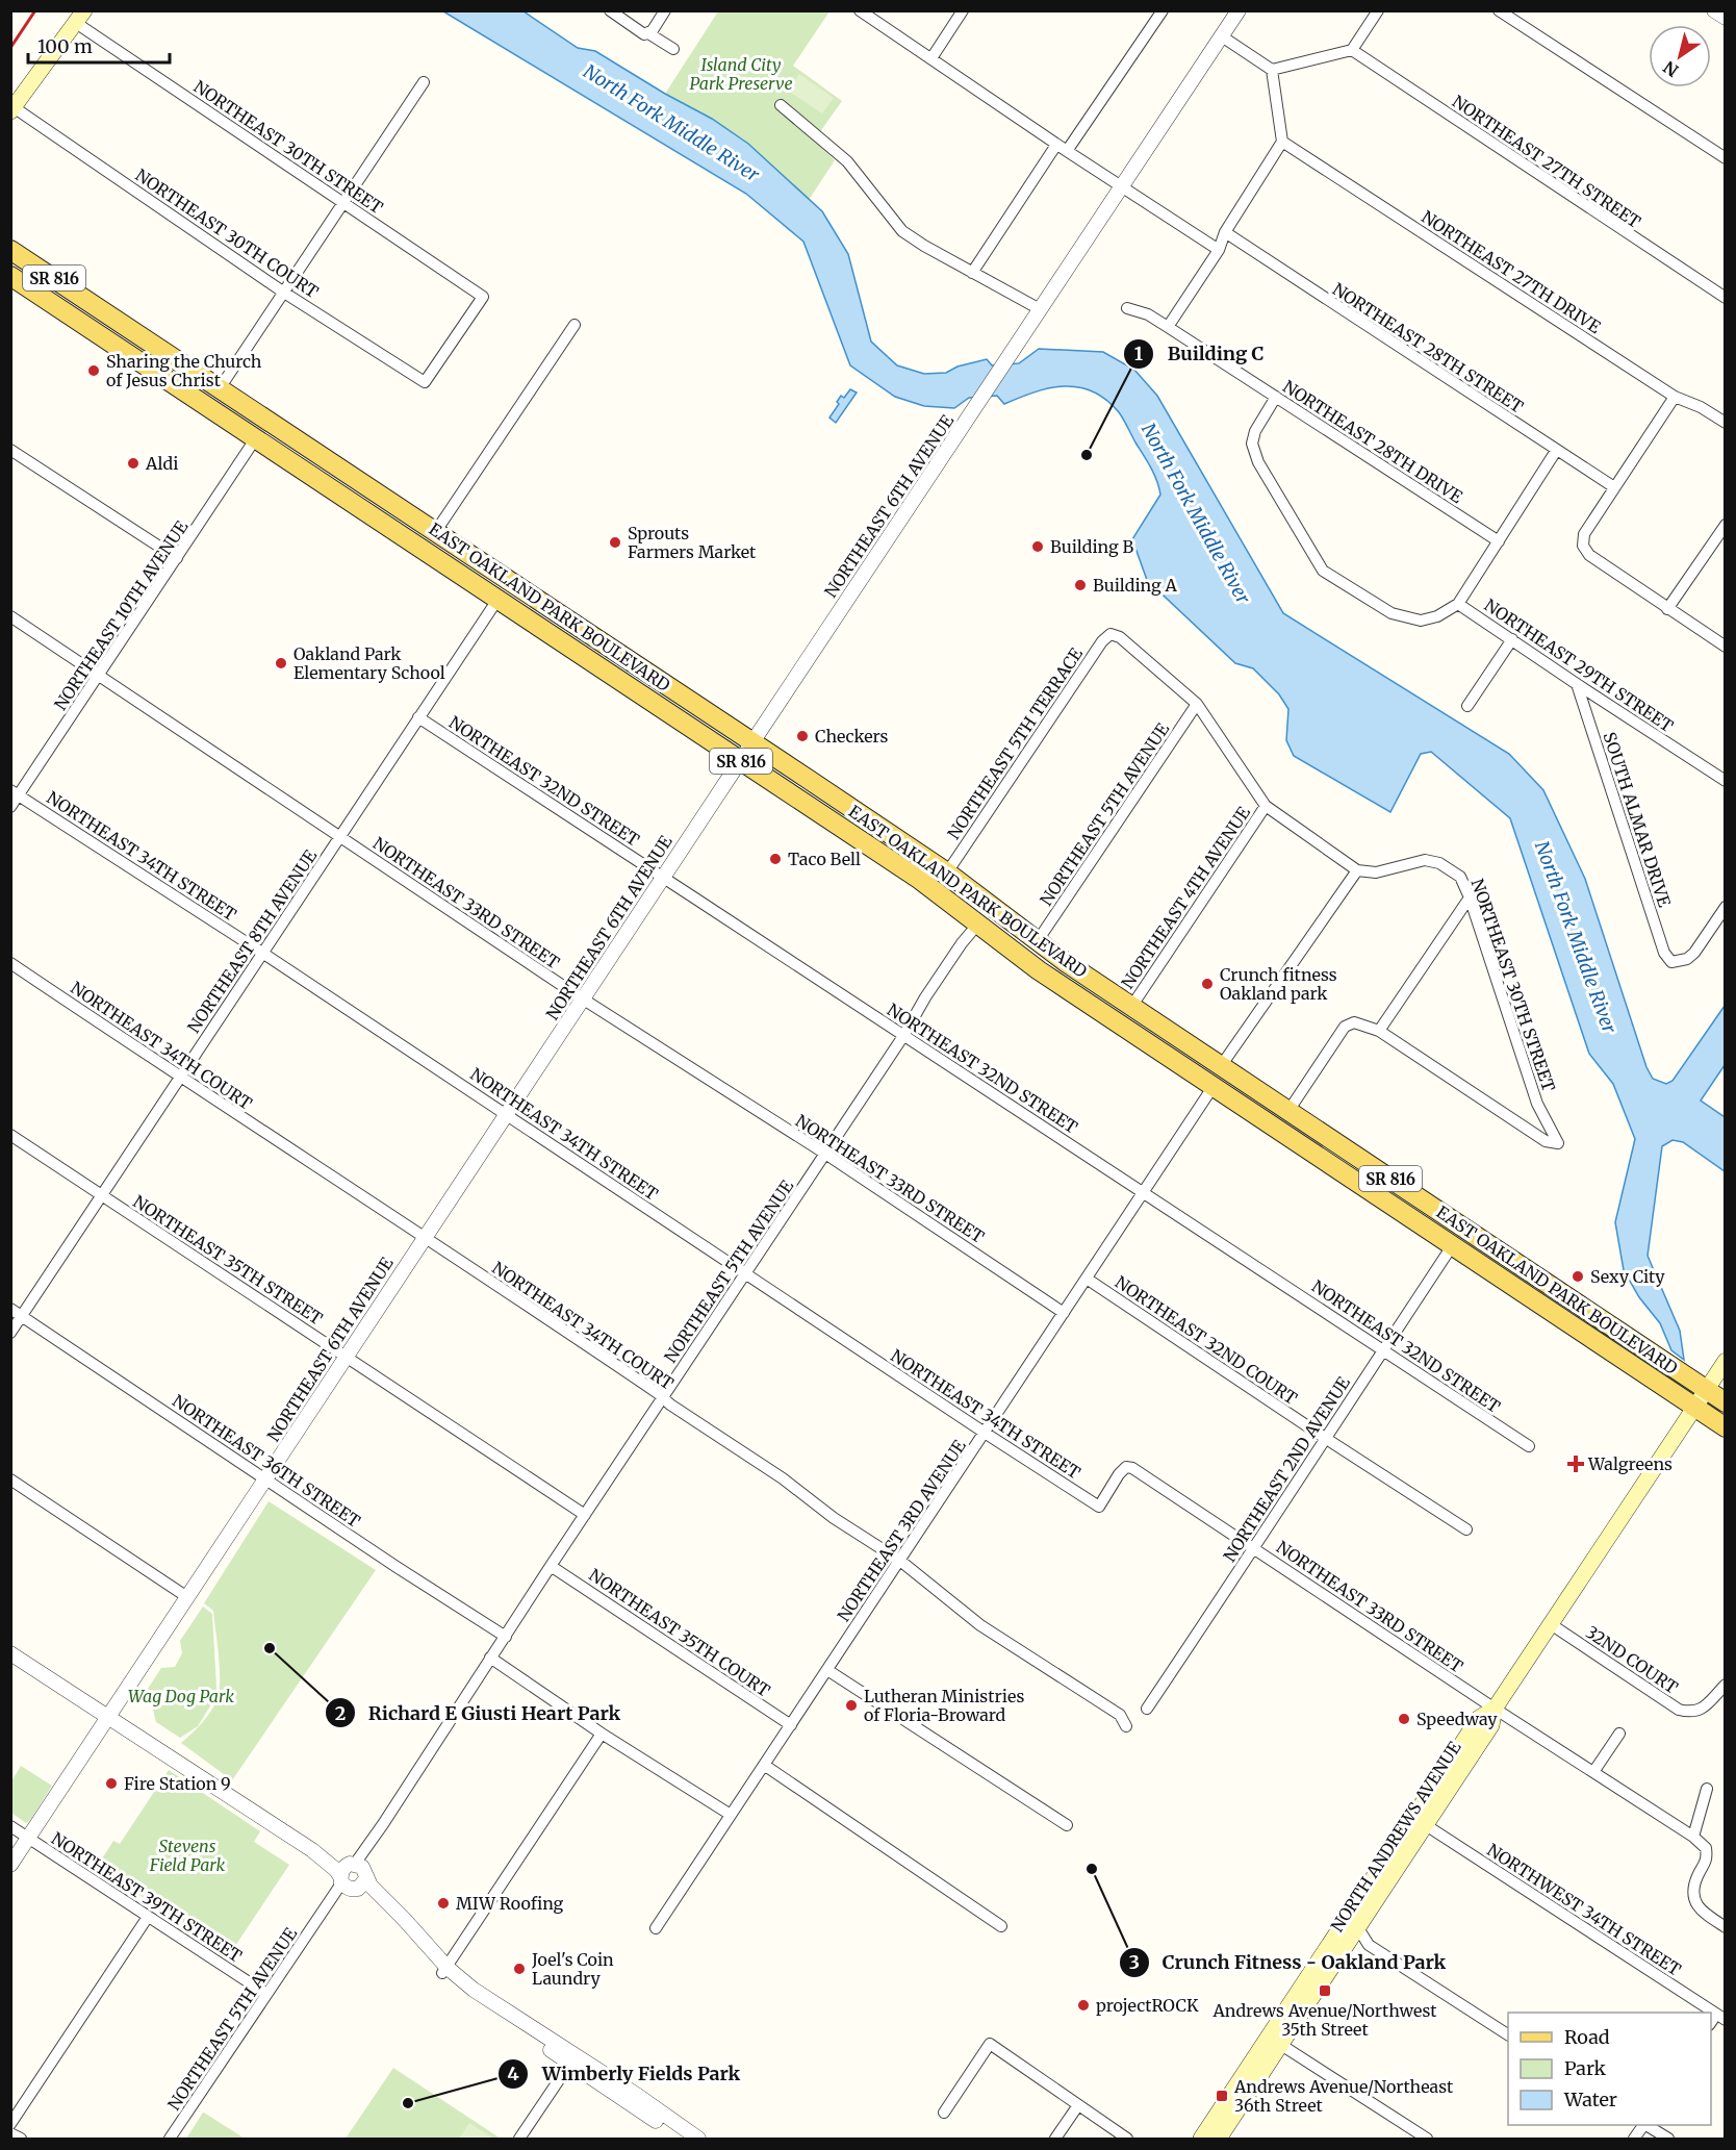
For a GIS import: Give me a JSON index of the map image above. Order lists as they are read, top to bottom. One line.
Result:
{"streets":{"main road":["SR 816","EAST OAKLAND PARK BOULEVARD","NORTH ANDREWS AVENUE"],"street":["NORTHEAST 30TH STREET","NORTHEAST 27TH STREET","NORTHEAST 30TH COURT","NORTHEAST 27TH DRIVE","NORTHEAST 28TH STREET","NORTHEAST 28TH DRIVE","NORTHEAST 6TH AVENUE","NORTHEAST 10TH AVENUE","NORTHEAST 29TH STREET","NORTHEAST 5TH TERRACE","NORTHEAST 32ND STREET","NORTHEAST 5TH AVENUE","SOUTH ALMAR DRIVE","NORTHEAST 34TH STREET","NORTHEAST 4TH AVENUE","NORTHEAST 33RD STREET","NORTHEAST 8TH AVENUE","NORTHEAST 34TH COURT","NORTHEAST 35TH STREET","NORTHEAST 32ND COURT","NORTHEAST 36TH STREET","NORTHEAST 2ND AVENUE","NORTHEAST 3RD AVENUE","NORTHEAST 35TH COURT","32ND COURT","NORTHEAST 39TH STREET","NORTHWEST 34TH STREET"]},"crossings":[["NORTHEAST 30TH STREET","NORTHEAST 30TH COURT"],["SR 816","EAST OAKLAND PARK BOULEVARD"],["SR 816","NORTH ANDREWS AVENUE"],["NORTHEAST 28TH DRIVE","NORTHEAST 29TH STREET"],["NORTHEAST 6TH AVENUE","EAST OAKLAND PARK BOULEVARD"],["NORTHEAST 6TH AVENUE","NORTHEAST 32ND STREET"],["NORTHEAST 6TH AVENUE","NORTHEAST 34TH STREET"],["NORTHEAST 6TH AVENUE","NORTHEAST 33RD STREET"],["NORTHEAST 6TH AVENUE","NORTHEAST 34TH COURT"],["NORTHEAST 6TH AVENUE","NORTHEAST 35TH STREET"],["NORTHEAST 6TH AVENUE","NORTHEAST 36TH STREET"],["NORTHEAST 6TH AVENUE","NORTHEAST 39TH STREET"],["EAST OAKLAND PARK BOULEVARD","NORTHEAST 10TH AVENUE"],["EAST OAKLAND PARK BOULEVARD","NORTHEAST 5TH TERRACE"],["EAST OAKLAND PARK BOULEVARD","NORTHEAST 5TH AVENUE"],["EAST OAKLAND PARK BOULEVARD","NORTHEAST 4TH AVENUE"],["EAST OAKLAND PARK BOULEVARD","NORTHEAST 8TH AVENUE"],["EAST OAKLAND PARK BOULEVARD","NORTHEAST 2ND AVENUE"],["EAST OAKLAND PARK BOULEVARD","NORTHEAST 3RD AVENUE"],["EAST OAKLAND PARK BOULEVARD","NORTH ANDREWS AVENUE"],["NORTHEAST 10TH AVENUE","NORTHEAST 34TH STREET"],["NORTHEAST 10TH AVENUE","NORTHEAST 33RD STREET"],["NORTHEAST 29TH STREET","SOUTH ALMAR DRIVE"],["NORTHEAST 5TH TERRACE","NORTHEAST 5TH AVENUE"],["NORTHEAST 32ND STREET","NORTHEAST 5TH AVENUE"],["NORTHEAST 32ND STREET","NORTHEAST 8TH AVENUE"],["NORTHEAST 32ND STREET","NORTHEAST 2ND AVENUE"],["NORTHEAST 32ND STREET","NORTHEAST 3RD AVENUE"],["NORTHEAST 5TH AVENUE","NORTHEAST 34TH STREET"],["NORTHEAST 5TH AVENUE","NORTHEAST 33RD STREET"],["NORTHEAST 5TH AVENUE","NORTHEAST 34TH COURT"],["NORTHEAST 5TH AVENUE","NORTHEAST 35TH STREET"],["NORTHEAST 5TH AVENUE","NORTHEAST 36TH STREET"],["NORTHEAST 5TH AVENUE","NORTHEAST 35TH COURT"],["NORTHEAST 5TH AVENUE","NORTHEAST 39TH STREET"],["NORTHEAST 34TH STREET","NORTHEAST 33RD STREET"],["NORTHEAST 34TH STREET","NORTHEAST 8TH AVENUE"],["NORTHEAST 34TH STREET","NORTHEAST 3RD AVENUE"],["NORTHEAST 33RD STREET","NORTHEAST 8TH AVENUE"],["NORTHEAST 33RD STREET","NORTHEAST 2ND AVENUE"],["NORTHEAST 33RD STREET","NORTHEAST 3RD AVENUE"],["NORTHEAST 33RD STREET","NORTH ANDREWS AVENUE"],["NORTHEAST 8TH AVENUE","NORTHEAST 34TH COURT"],["NORTHEAST 8TH AVENUE","NORTHEAST 35TH STREET"],["NORTHEAST 8TH AVENUE","NORTHEAST 36TH STREET"],["NORTHEAST 34TH COURT","NORTHEAST 3RD AVENUE"],["NORTHEAST 32ND COURT","NORTHEAST 2ND AVENUE"],["NORTHEAST 32ND COURT","NORTHEAST 3RD AVENUE"],["NORTHEAST 3RD AVENUE","NORTHEAST 35TH COURT"],["32ND COURT","NORTH ANDREWS AVENUE"],["NORTH ANDREWS AVENUE","NORTHWEST 34TH STREET"]],"water":["North Fork Middle River"],"parks":["Island City Park Preserve","Wag Dog Park","Stevens Field Park"],"places":{"other":["Sharing the Church of Jesus Christ","Building C","Aldi","Sprouts Farmers Market","Building B","Building A","Oakland Park Elementary School","Checkers","Taco Bell","Crunch fitness Oakland park","Sexy City","Richard E Giusti Heart Park","Lutheran Ministries of Floria-Broward","Speedway","Fire Station 9","Crunch Fitness - Oakland Park","MIW Roofing","Joel's Coin Laundry","projectROCK","Wimberly Fields Park"],"health":["Walgreens"],"transit":["Andrews Avenue/Northwest 35th Street","Andrews Avenue/Northeast 36th Street"]},"legend":["Road","Park","Water"],"scale_bar":"100 m","north":"bottom left"}
